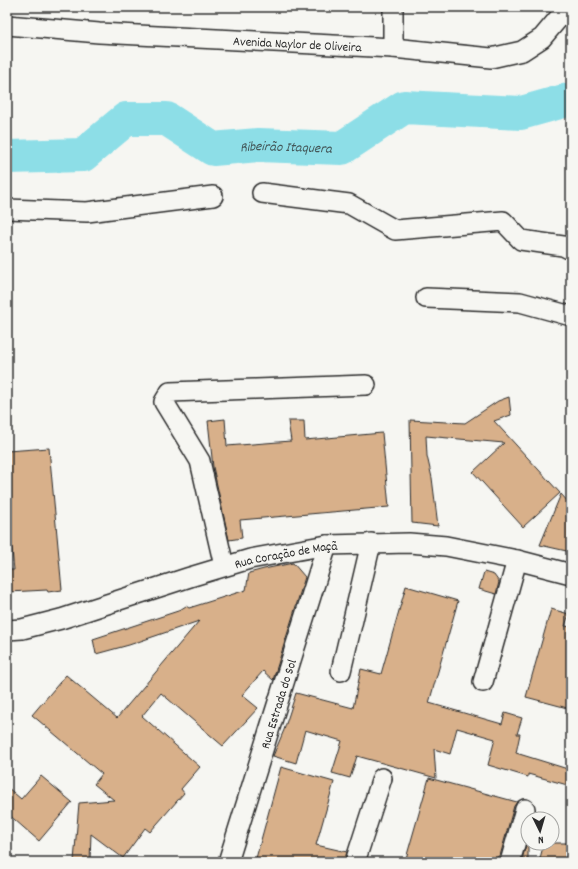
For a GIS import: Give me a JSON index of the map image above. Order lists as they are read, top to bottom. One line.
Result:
{"streets":{"street":["Avenida Naylor de Oliveira","Rua Coração de Maçã","Rua Estrada do Sol"]},"crossings":[["Rua Coração de Maçã","Rua Estrada do Sol"]],"water":["Ribeirão Itaquera"],"north":"bottom"}
